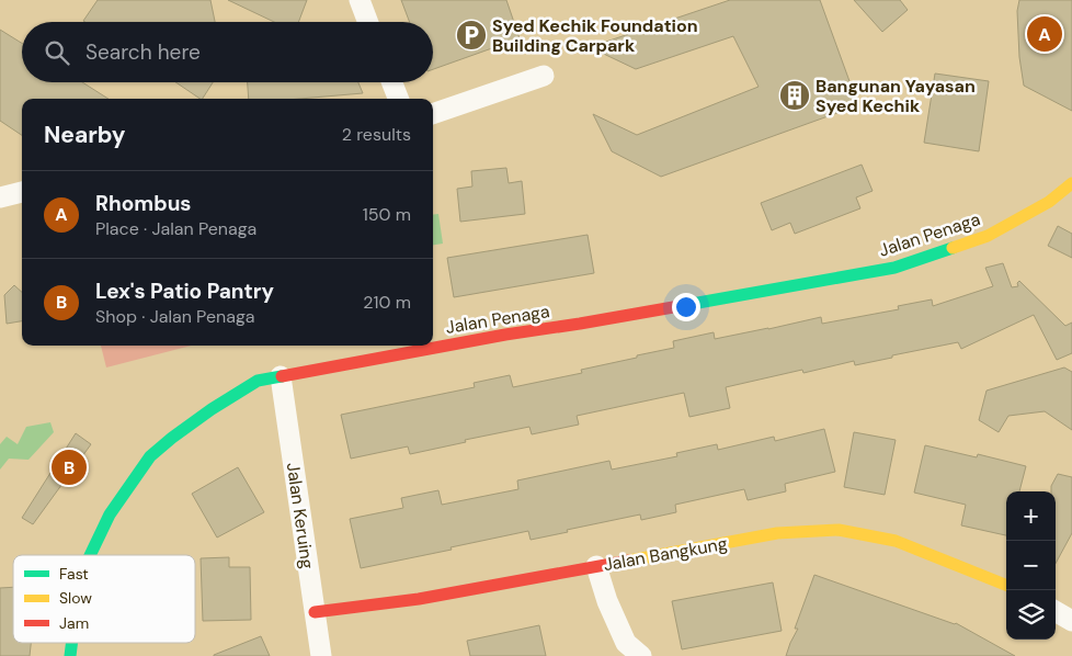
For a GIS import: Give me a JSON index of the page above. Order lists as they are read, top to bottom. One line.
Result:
{"streets":{"street":["Jalan Penaga","Jalan Keruing","Jalan Bangkung"]},"crossings":[["Jalan Penaga","Jalan Keruing"],["Jalan Keruing","Jalan Bangkung"]],"places":{"parking":["Syed Kechik Foundation Building Carpark"],"building":["Bangunan Yayasan Syed Kechik"]},"legend":["Fast","Slow","Jam"],"page":{"pins":["A","B"],"search":"Search here","heading":["Nearby","2 results"],"list":[{"mark":"A","name":"Rhombus","note":"Place · Jalan Penaga","value":"150 m"},{"mark":"B","name":"Lex's Patio Pantry","note":"Shop · Jalan Penaga","value":"210 m"}],"map_buttons":["+","−"]}}
